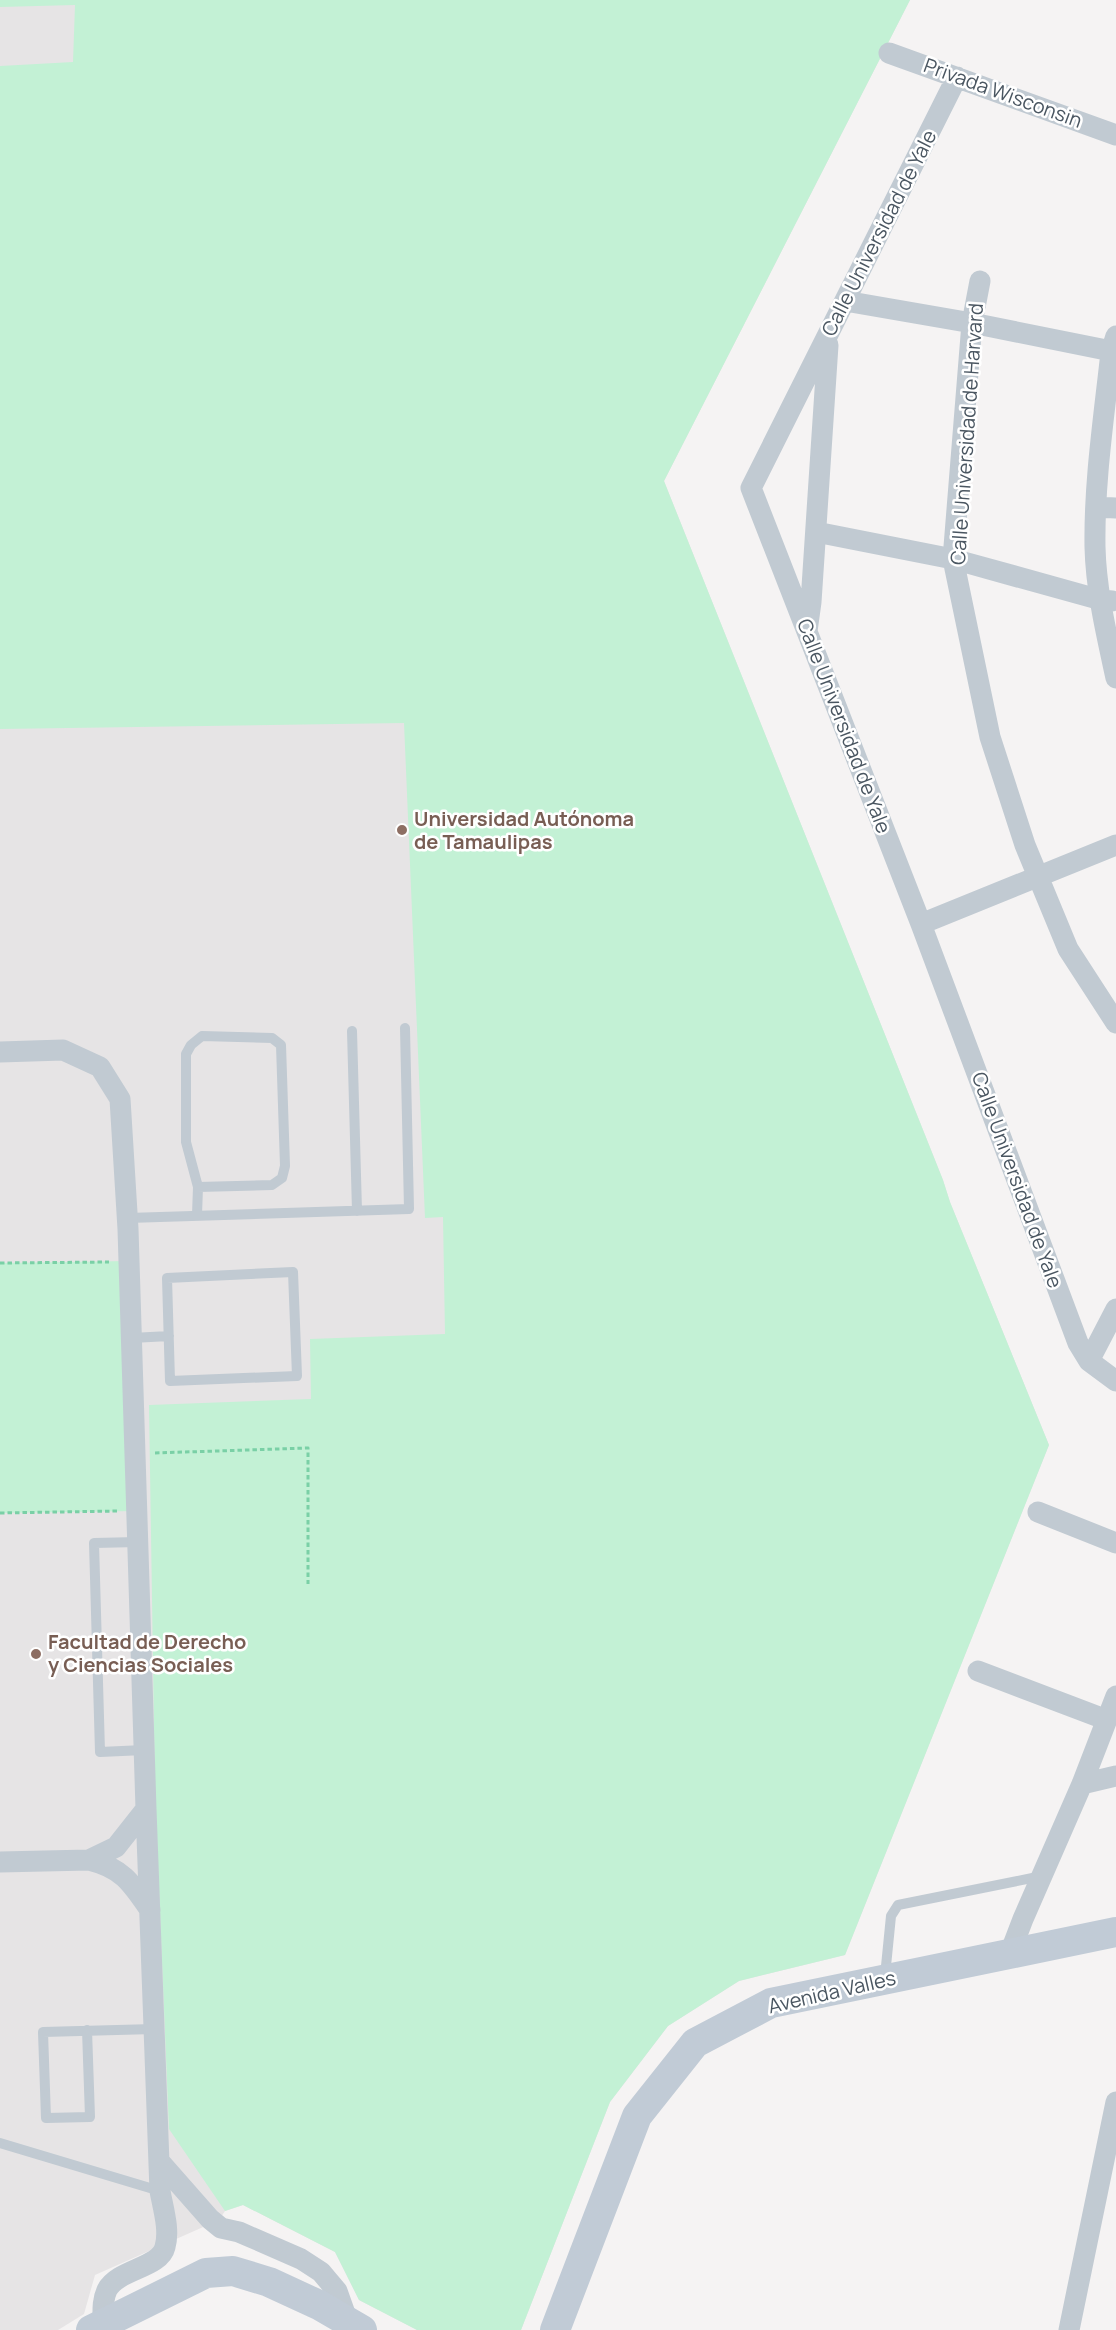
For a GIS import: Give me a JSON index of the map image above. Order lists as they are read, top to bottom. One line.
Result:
{"streets":{"main road":["Avenida Valles"],"street":["Privada Wisconsin","Calle Universidad de Yale","Calle Universidad de Harvard"]},"crossings":[["Privada Wisconsin","Calle Universidad de Yale"]],"places":["Universidad Autónoma de Tamaulipas","Facultad de Derecho y Ciencias Sociales"]}
